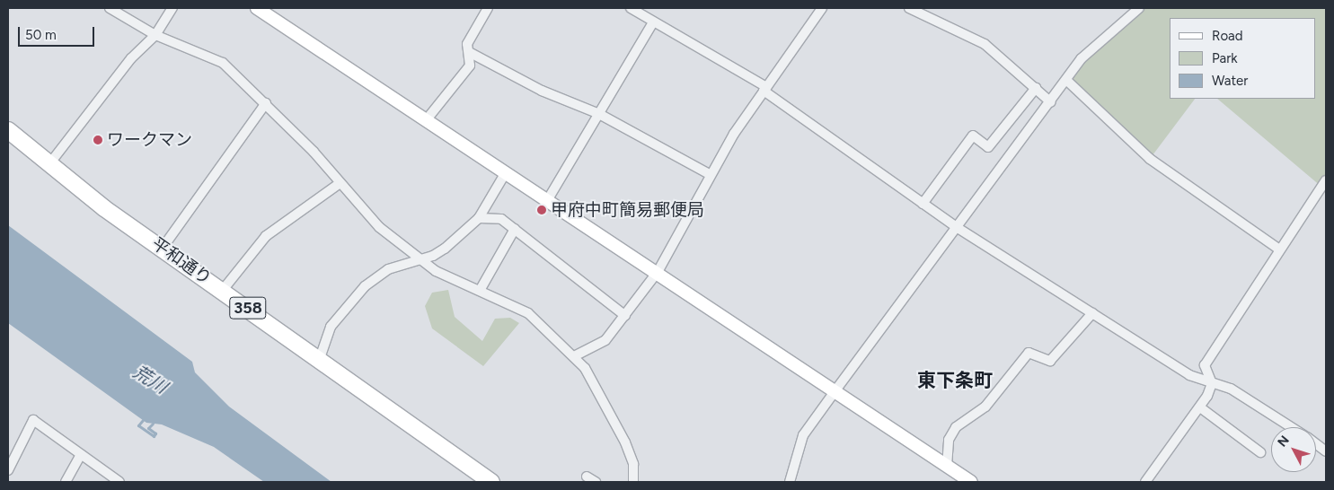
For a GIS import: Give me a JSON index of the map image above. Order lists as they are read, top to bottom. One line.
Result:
{"streets":{"highway":["平和通り","358"]},"districts":["東下条町"],"water":["荒川"],"places":["ワークマン","甲府中町簡易郵便局"],"legend":["Road","Park","Water"],"scale_bar":"50 m","north":"top left"}
